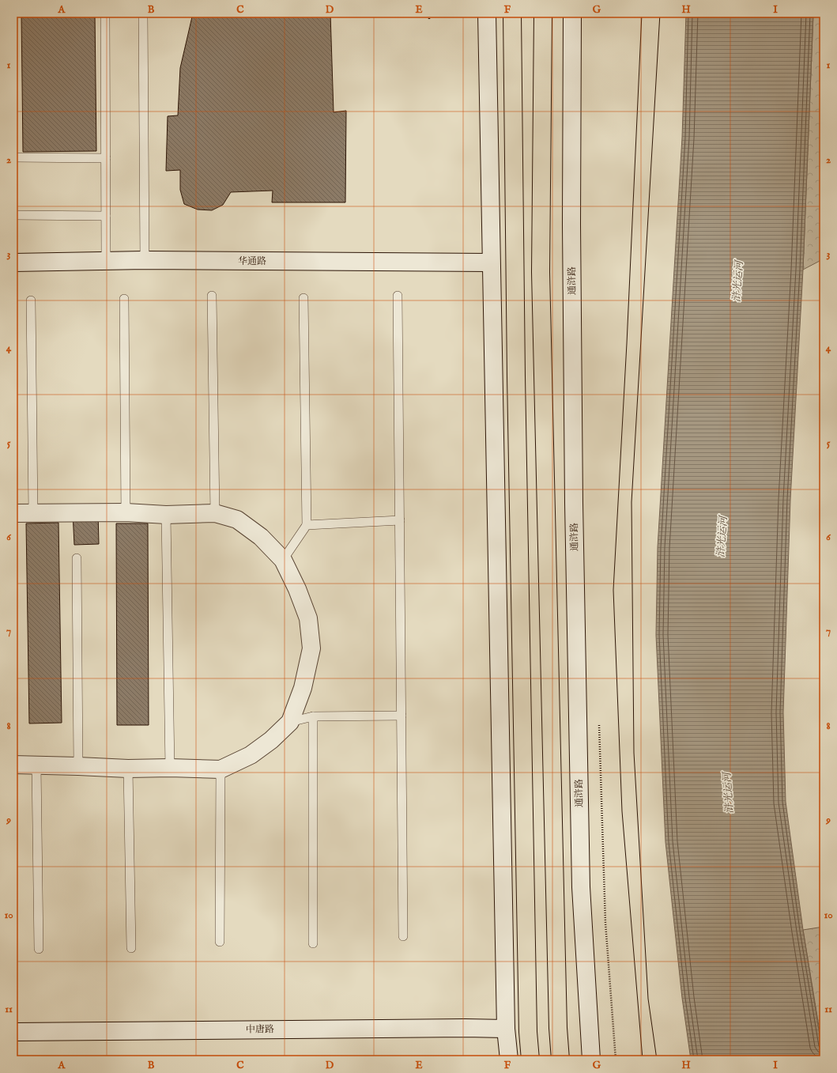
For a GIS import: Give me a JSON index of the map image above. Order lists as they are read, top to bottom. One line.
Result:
{"streets":{"main road":["华通路","通浒路","中唐路"]},"water":["浒光运河"],"grid":{"columns":["A","B","C","D","E","F","G","H","I"],"rows":["1","2","3","4","5","6","7","8","9","10","11"]}}
